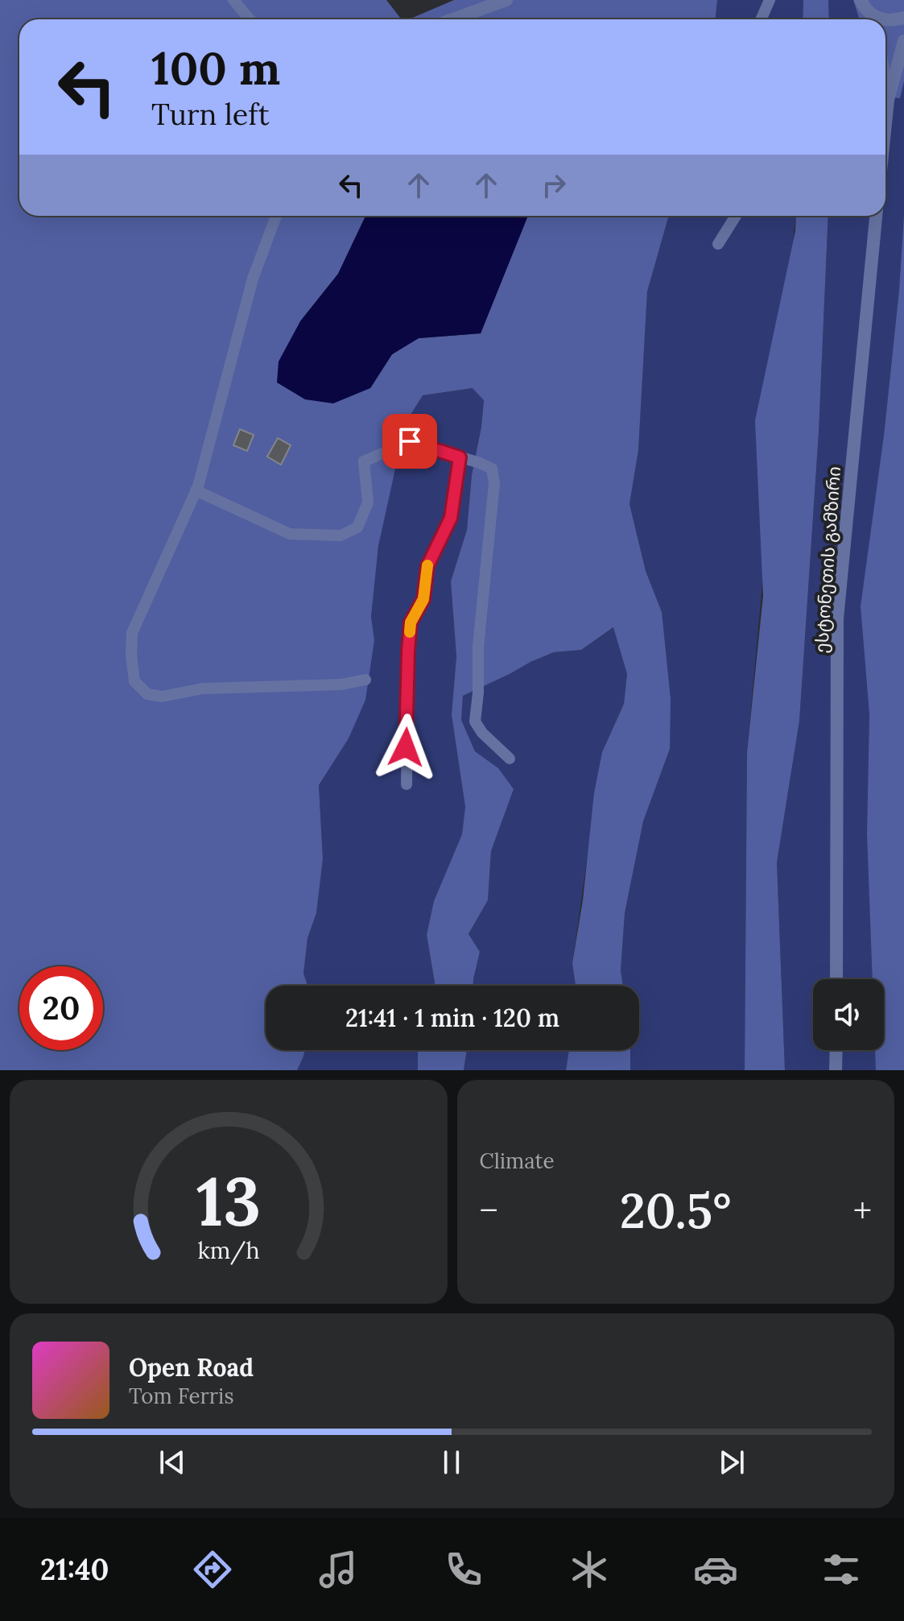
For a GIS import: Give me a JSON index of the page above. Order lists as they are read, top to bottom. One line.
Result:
{"streets":{"street":["ესტონეთის გამზირი"]},"page":{"turn":["100 m","Turn left"],"limit":"20","trip":"21:41 · 1 min · 120 m","tile":"Climate","heat":["−","20.5°","+"],"song":["Open Road","Tom Ferris"],"tabs":"21:40","gauge":["13","km/h"]}}
